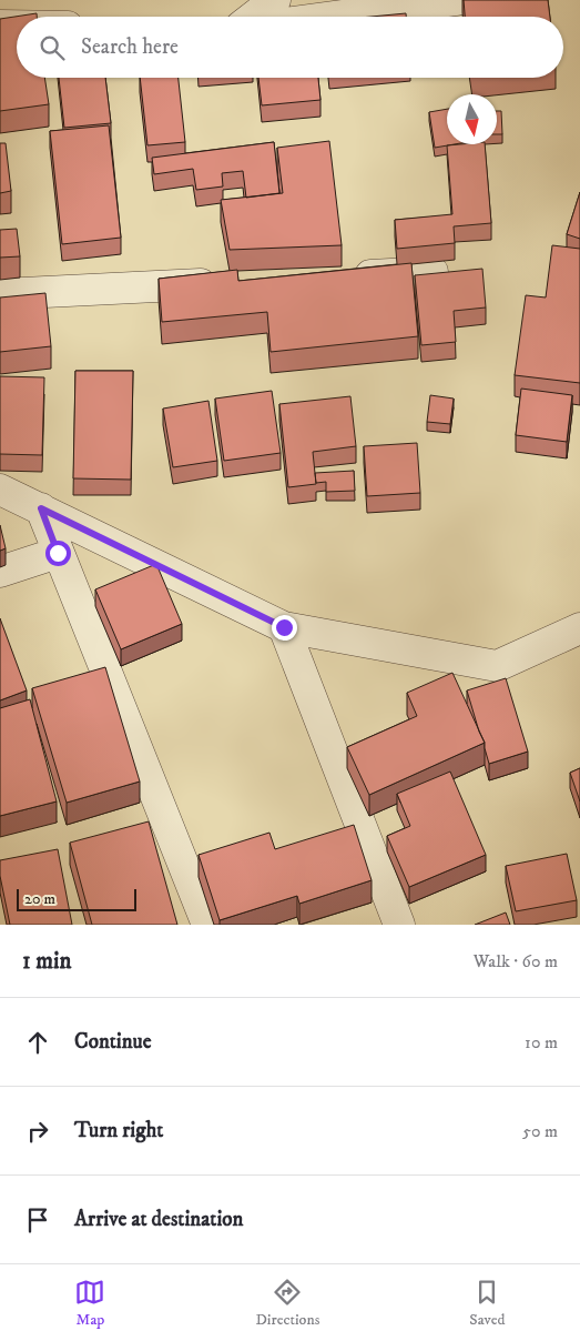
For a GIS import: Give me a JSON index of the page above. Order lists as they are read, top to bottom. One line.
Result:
{"scale_bar":"20 m","north":"bottom","page":{"search":"Search here","scale":"20 m","heading":["1 min","Walk · 60 m"],"list":[["Continue","10 m"],["Turn right","50 m"],"Arrive at destination"],"nav":["Map","Directions","Saved"]}}
